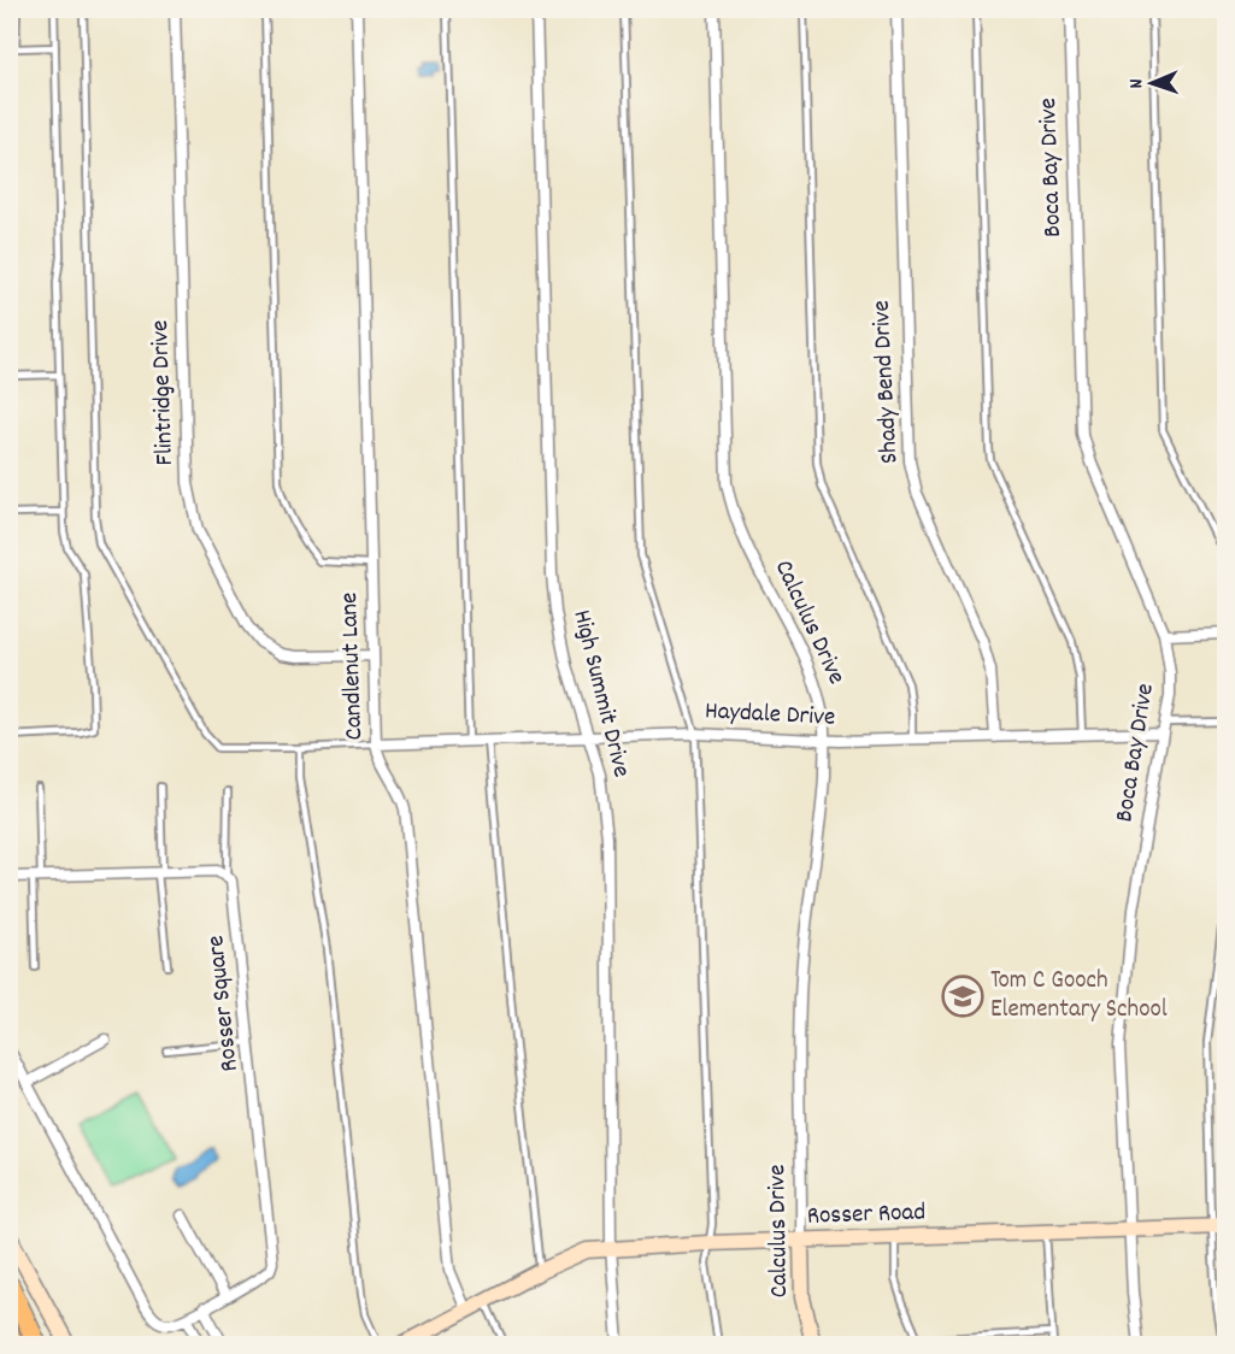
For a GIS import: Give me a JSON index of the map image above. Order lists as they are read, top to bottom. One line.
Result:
{"streets":{"street":["Boca Bay Drive","Shady Bend Drive","Flintridge Drive","Calculus Drive","Candlenut Lane","High Summit Drive","Haydale Drive","Rosser Square","Rosser Road"]},"crossings":[["Boca Bay Drive","Haydale Drive"],["Boca Bay Drive","Rosser Road"],["Shady Bend Drive","Haydale Drive"],["Flintridge Drive","Candlenut Lane"],["Calculus Drive","Haydale Drive"],["Calculus Drive","Rosser Road"],["Candlenut Lane","Haydale Drive"],["Candlenut Lane","Rosser Road"],["High Summit Drive","Haydale Drive"],["High Summit Drive","Rosser Road"]],"places":{"school or university":["Tom C Gooch Elementary School"]},"north":"left"}
